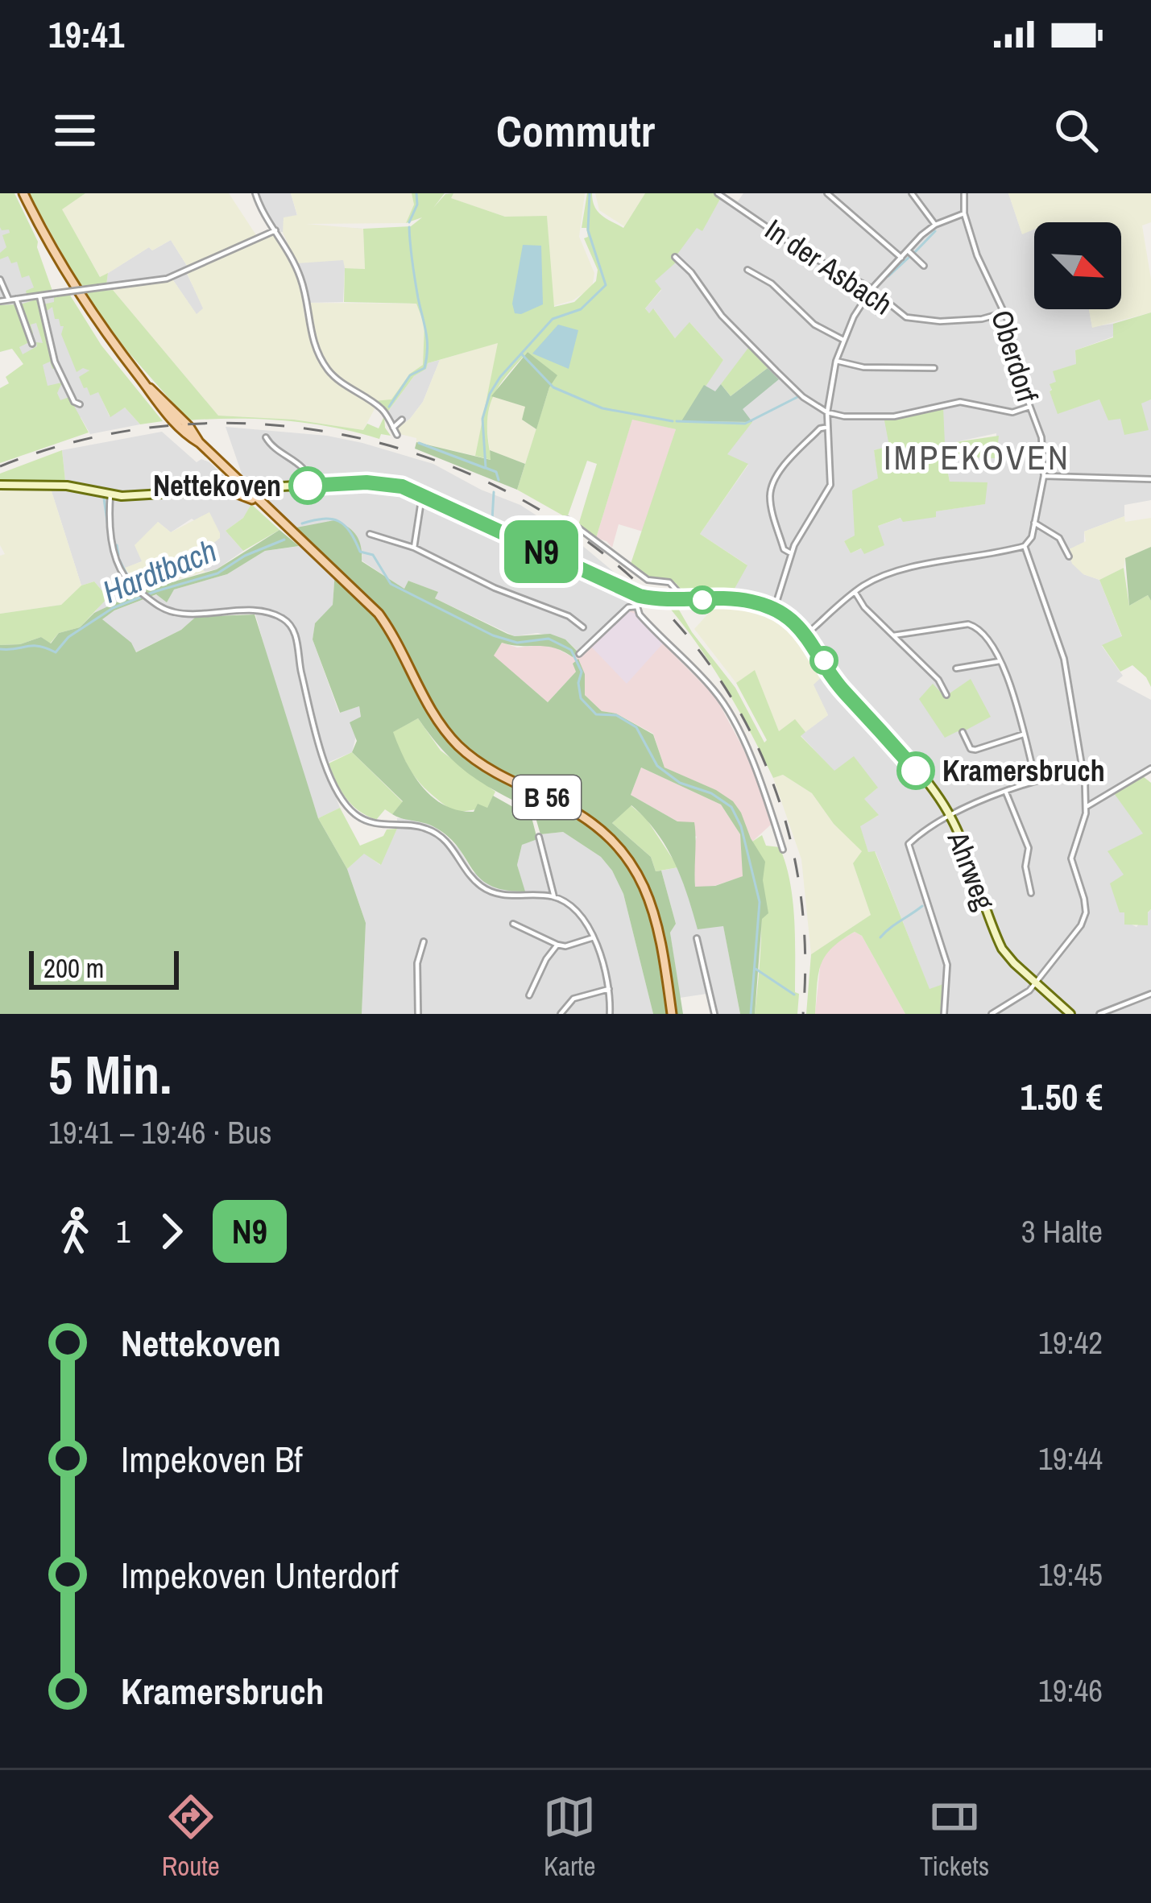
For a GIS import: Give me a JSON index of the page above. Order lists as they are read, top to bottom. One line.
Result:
{"streets":{"main road":["B 56"],"street":["In der Asbach","Oberdorf","Ahrweg"]},"crossings":[["In der Asbach","Oberdorf"],["B 56","Ahrweg"]],"districts":["IMPEKOVEN"],"water":["Hardtbach"],"places":["Nettekoven","Kramersbruch"],"lines":["bus line N9"],"scale_bar":"200 m","north":"bottom right","page":{"status":"19:41","header":"Commutr","on_map":"N9","scale":"200 m","heading":["5 Min.","19:41 – 19:46 · Bus","1.50 €"],"legs":["1","N9","3 Halte"],"list":[{"name":"Nettekoven","value":"19:42"},{"name":"Impekoven Bf","value":"19:44"},{"name":"Impekoven Unterdorf","value":"19:45"},{"name":"Kramersbruch","value":"19:46"}],"tabs":["Route","Karte","Tickets"]}}
